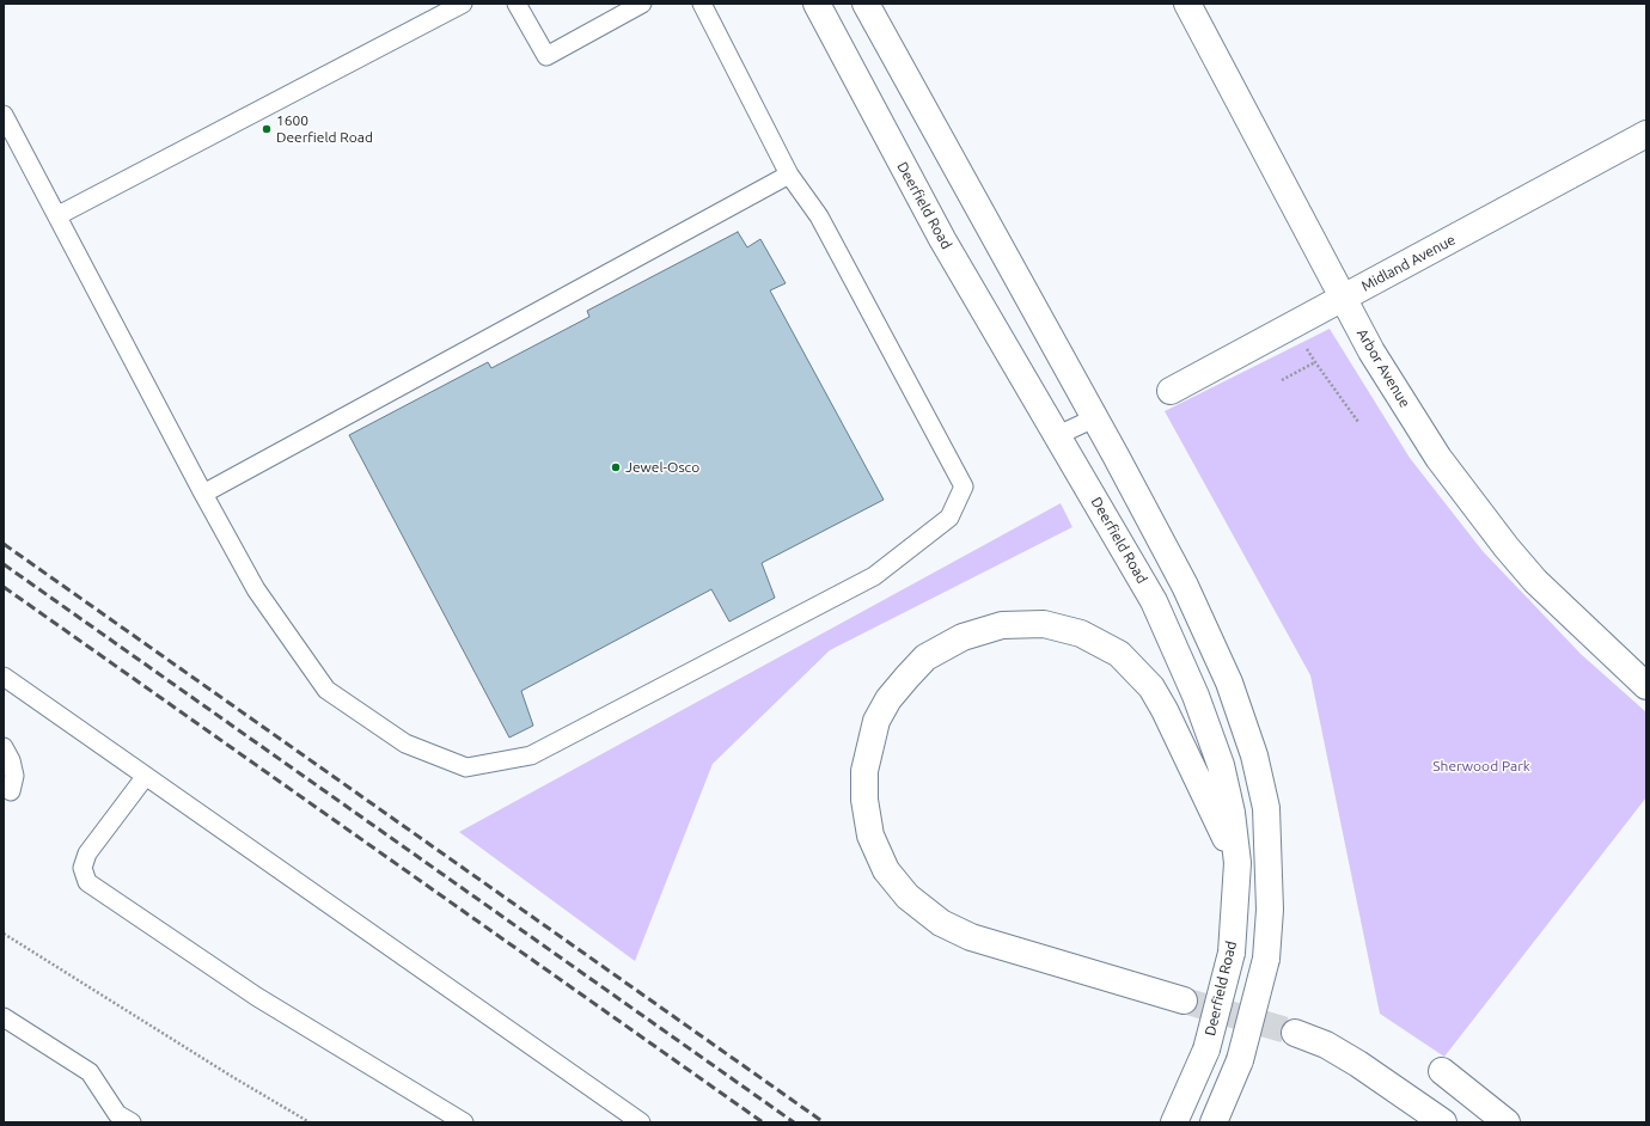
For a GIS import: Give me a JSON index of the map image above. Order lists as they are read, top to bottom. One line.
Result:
{"streets":{"main road":["Deerfield Road","Midland Avenue","Arbor Avenue"]},"crossings":[["Midland Avenue","Arbor Avenue"]],"parks":["Sherwood Park"],"places":["1600 Deerfield Road","Jewel-Osco"]}
